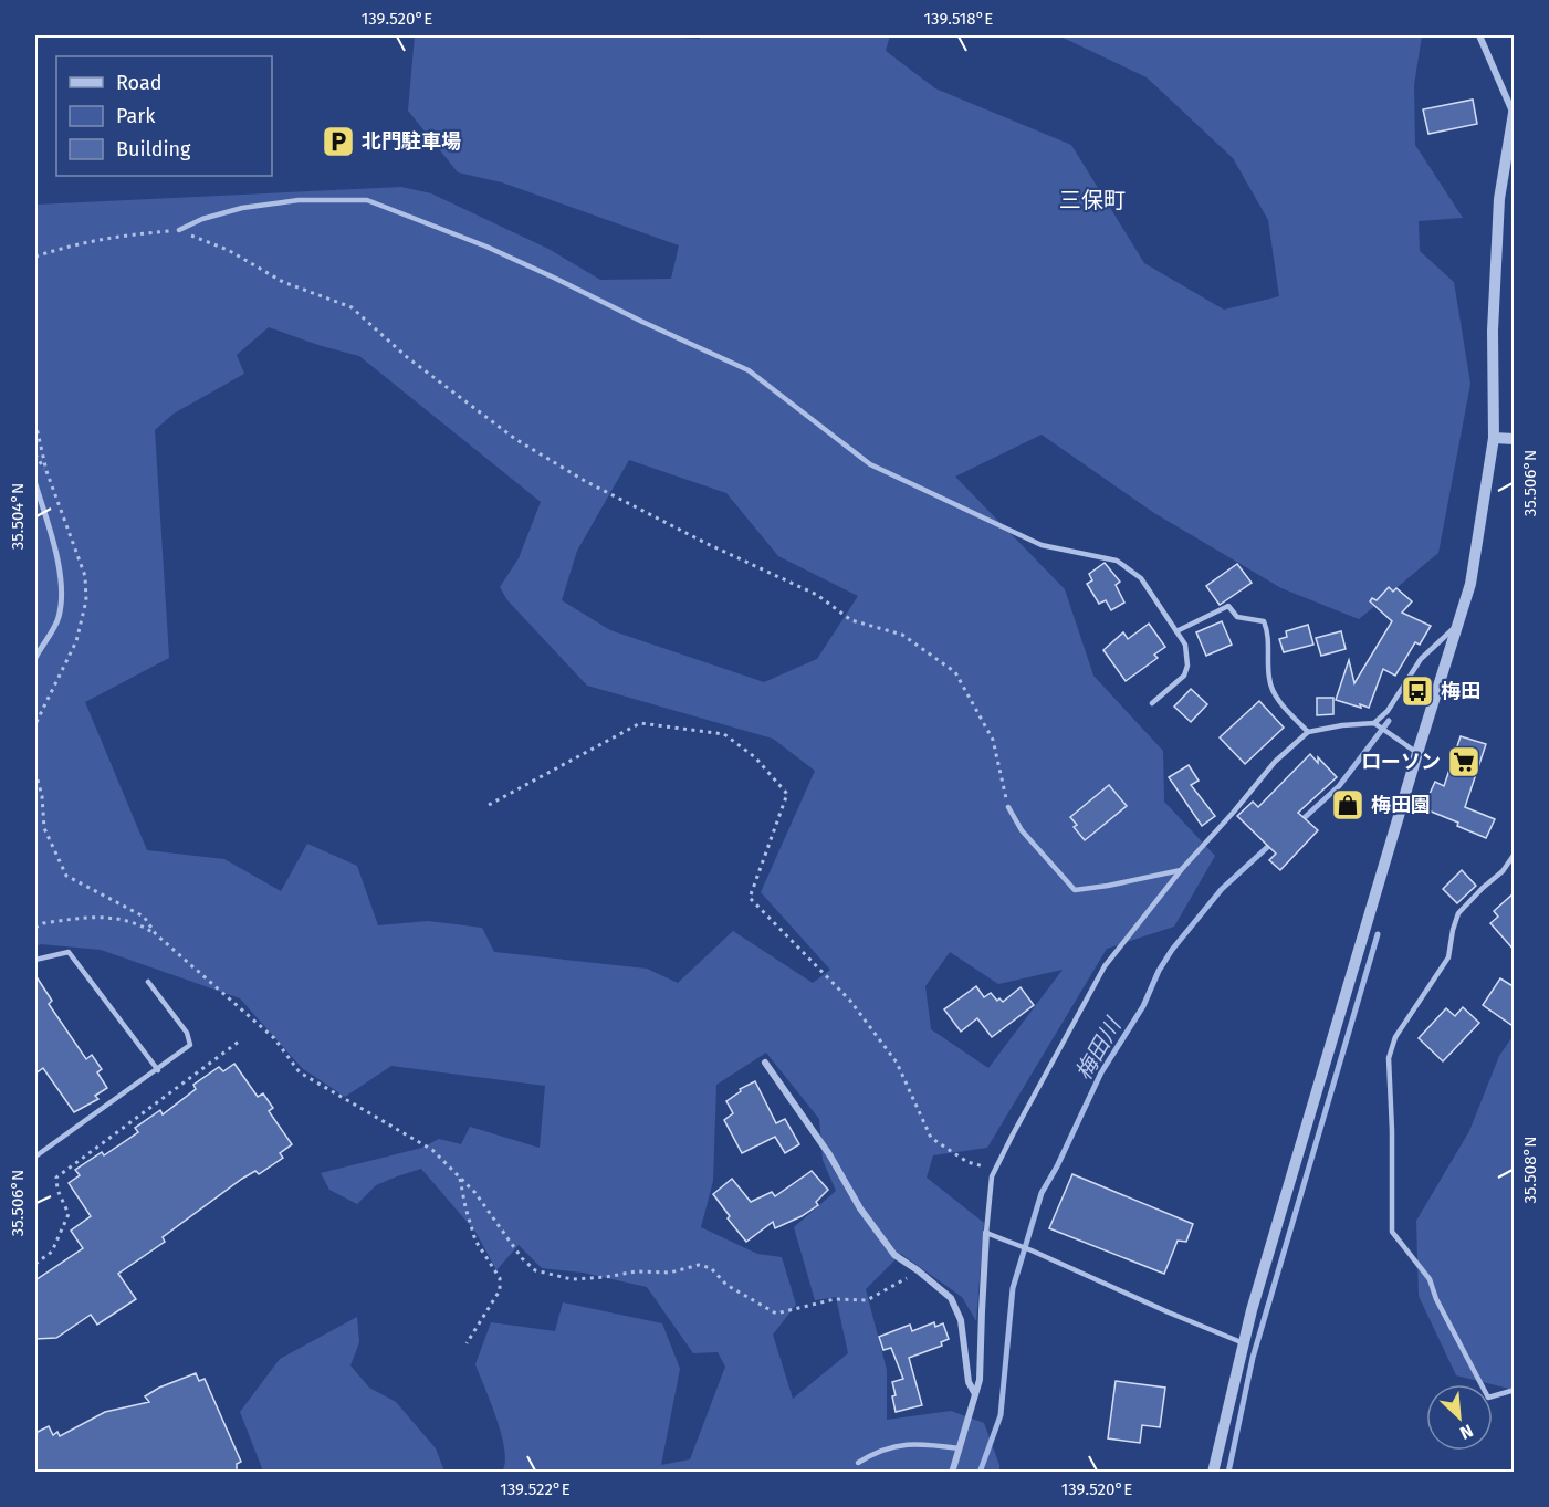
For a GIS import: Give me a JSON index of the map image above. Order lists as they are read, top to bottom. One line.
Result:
{"districts":["三保町"],"water":["梅田川"],"places":{"parking":["北門駐車場"],"bus stop":["梅田"],"supermarket":["ローソン"],"shop":["梅田園"]},"legend":["Road","Park","Building"],"north":"bottom right","coordinates":["139.520°E","139.518°E","35.506°N","35.504°N","35.508°N","139.522°E"]}
